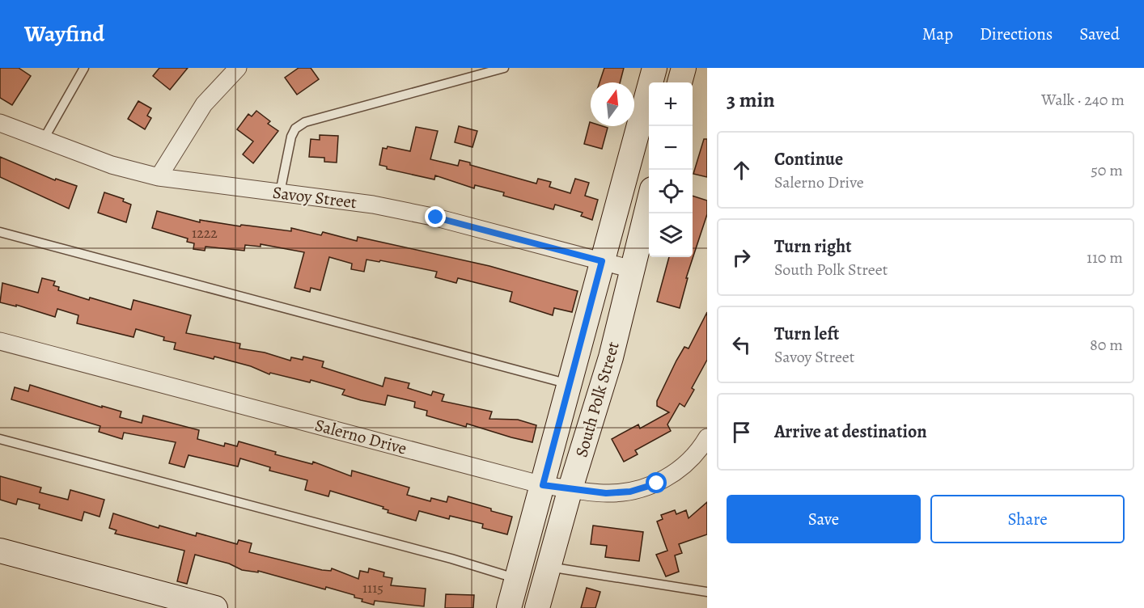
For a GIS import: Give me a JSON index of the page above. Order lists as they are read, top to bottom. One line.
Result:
{"streets":{"main road":["South Polk Street"],"street":["Savoy Street","Salerno Drive"]},"crossings":[["Savoy Street","South Polk Street"],["South Polk Street","Salerno Drive"]],"house_numbers":["1222","1115"],"north":"top","page":{"header":"Wayfind","nav":["Map","Directions","Saved"],"heading":["3 min","Walk · 240 m"],"map_buttons":["+","−"],"list":[["Continue","Salerno Drive","50 m"],["Turn right","South Polk Street","110 m"],["Turn left","Savoy Street","80 m"],"Arrive at destination"],"buttons":["Save","Share"]}}
